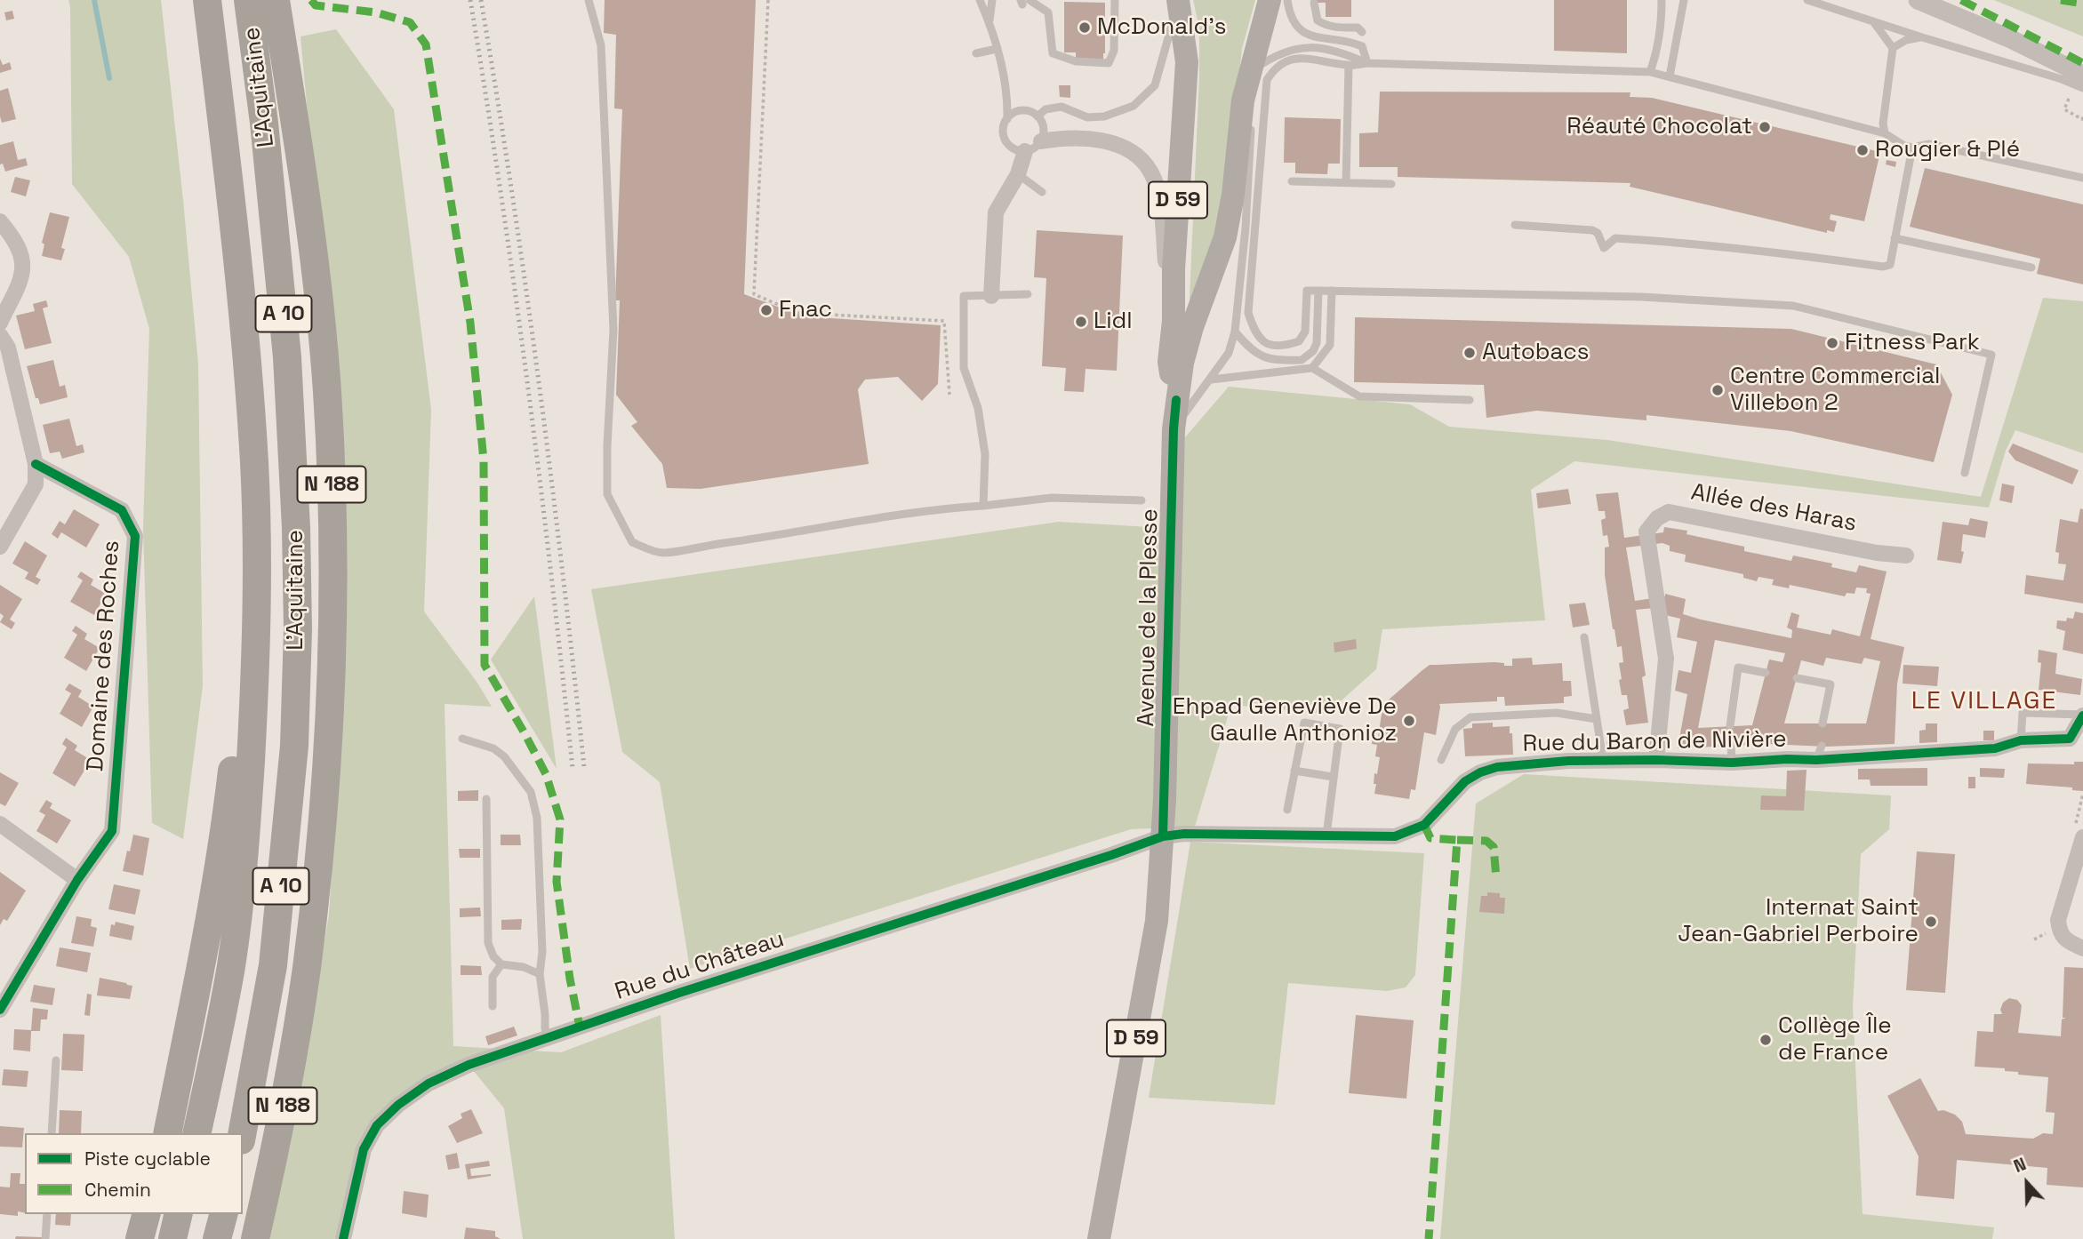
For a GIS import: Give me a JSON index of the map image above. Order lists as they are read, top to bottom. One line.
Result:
{"streets":{"highway":["L'Aquitaine","A 10","N 188"],"main road":["D 59","Avenue de la Plesse"],"street":["Allée des Haras","Domaine des Roches","Rue du Baron de Nivière","Rue du Château"]},"crossings":[["Allée des Haras","Rue du Baron de Nivière"],["Avenue de la Plesse","Rue du Baron de Nivière"],["Avenue de la Plesse","Rue du Château"],["Rue du Baron de Nivière","Rue du Château"]],"districts":["LE VILLAGE"],"places":["McDonald's","Réauté Chocolat","Rougier & Plé","Fnac","Lidl","Fitness Park","Autobacs","Centre Commercial Villebon 2","Ehpad Geneviève De Gaulle Anthonioz","Internat Saint Jean-Gabriel Perboire","Collège Île de France"],"legend":["Piste cyclable","Chemin"],"north":"top"}
